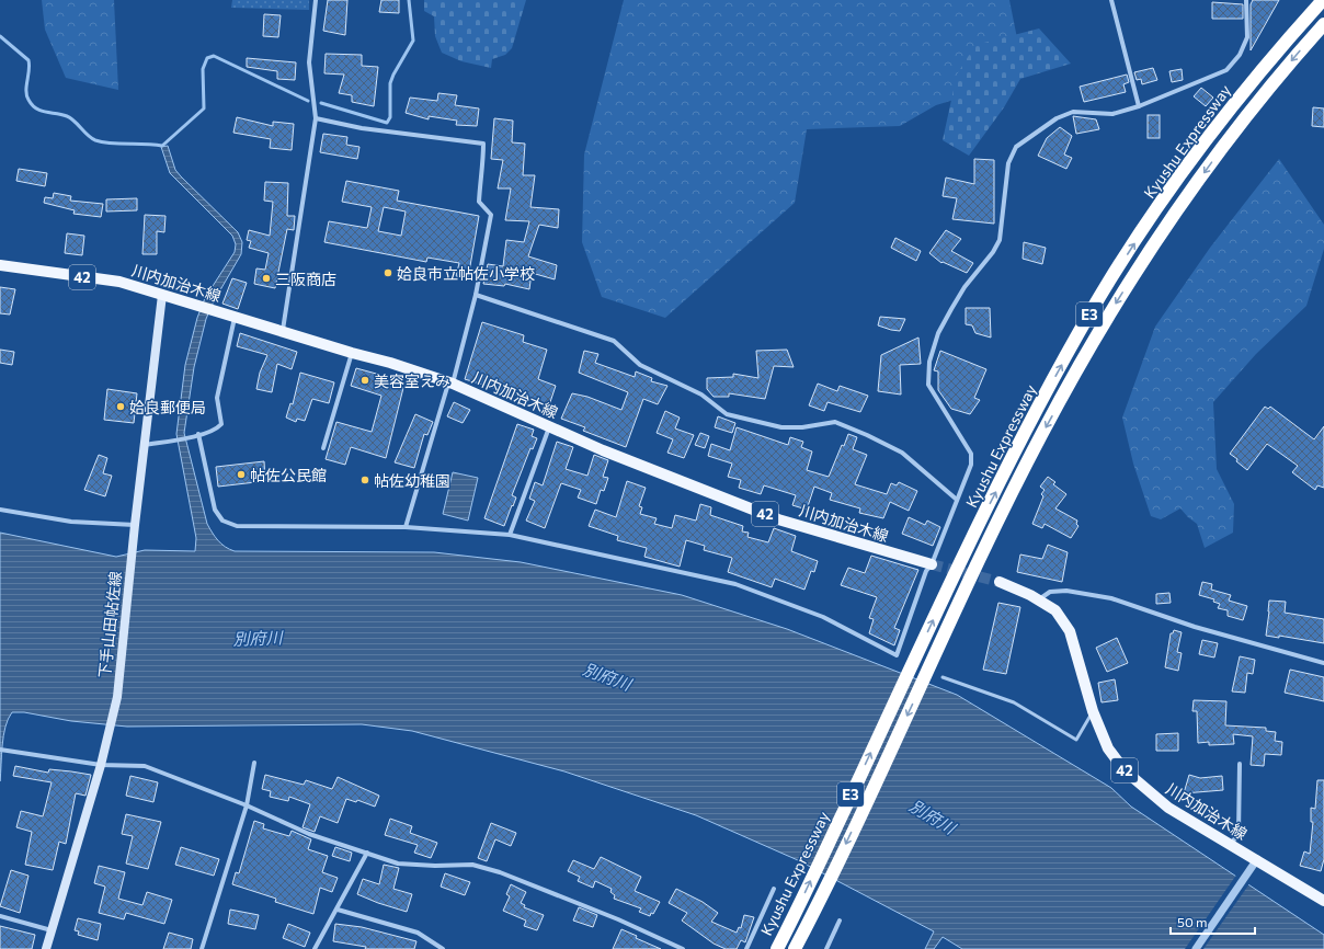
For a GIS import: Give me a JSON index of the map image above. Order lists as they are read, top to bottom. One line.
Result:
{"streets":{"highway":["Kyushu Expressway","E3"],"main road":["42","川内加治木線","下手山田帖佐線"]},"crossings":[["川内加治木線","下手山田帖佐線"]],"water":["別府川"],"places":["姶良市立帖佐小学校","三阪商店","美容室えみ","姶良郵便局","帖佐公民館","帖佐幼稚園"],"scale_bar":"50 m"}
